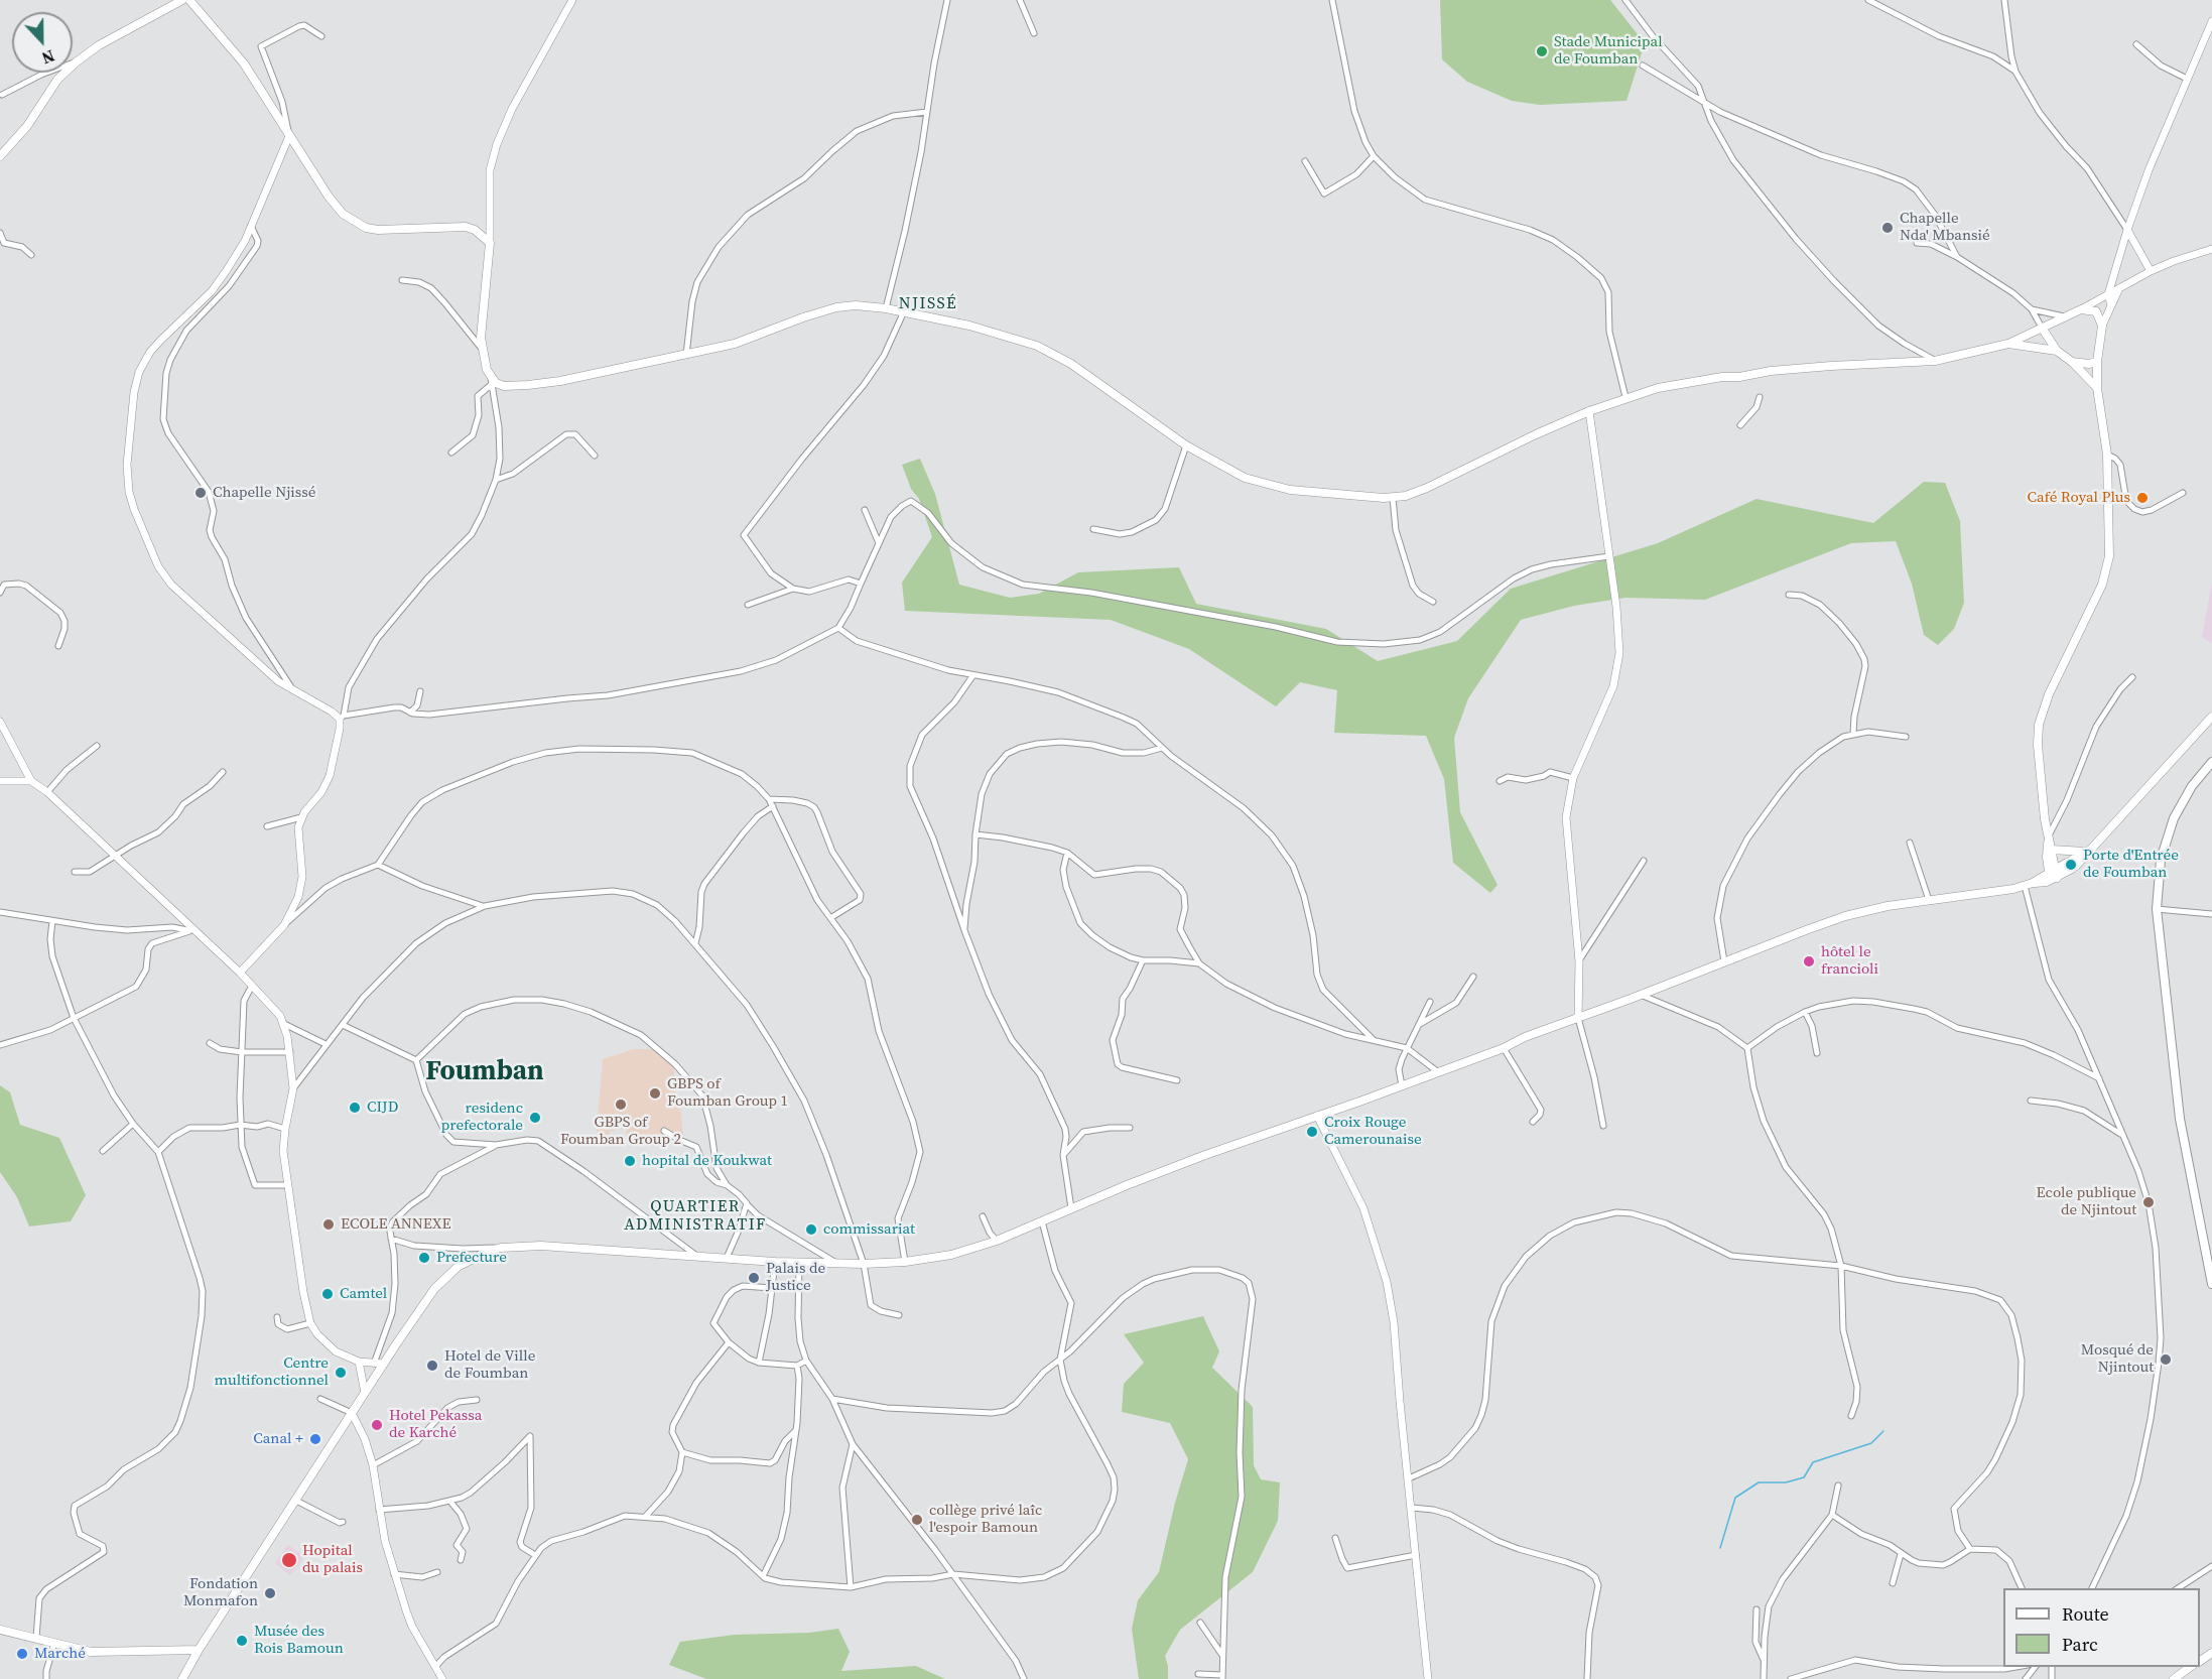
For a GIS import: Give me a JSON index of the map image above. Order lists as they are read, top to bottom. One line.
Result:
{"districts":["NJISSÉ","Foumban","QUARTIER ADMINISTRATIF"],"places":["Stade Municipal de Foumban","Chapelle Nda' Mbansié","Chapelle Njissé","Café Royal Plus","Porte d'Entrée de Foumban","hôtel le francioli","GBPS of Foumban Group 1","GBPS of Foumban Group 2","CIJD","residenc prefectorale","Croix Rouge Camerounaise","hopital de Koukwat","Ecole publique de Njintout","ECOLE ANNEXE","commissariat","Prefecture","Palais de Justice","Camtel","Mosqué de Njintout","Hotel de Ville de Foumban","Centre multifonctionnel","Hotel Pekassa de Karché","Canal +","collège privé laîc l'espoir Bamoun","Hopital du palais","Fondation Monmafon","Musée des Rois Bamoun","Marché"],"legend":["Route","Parc"],"north":"bottom"}
